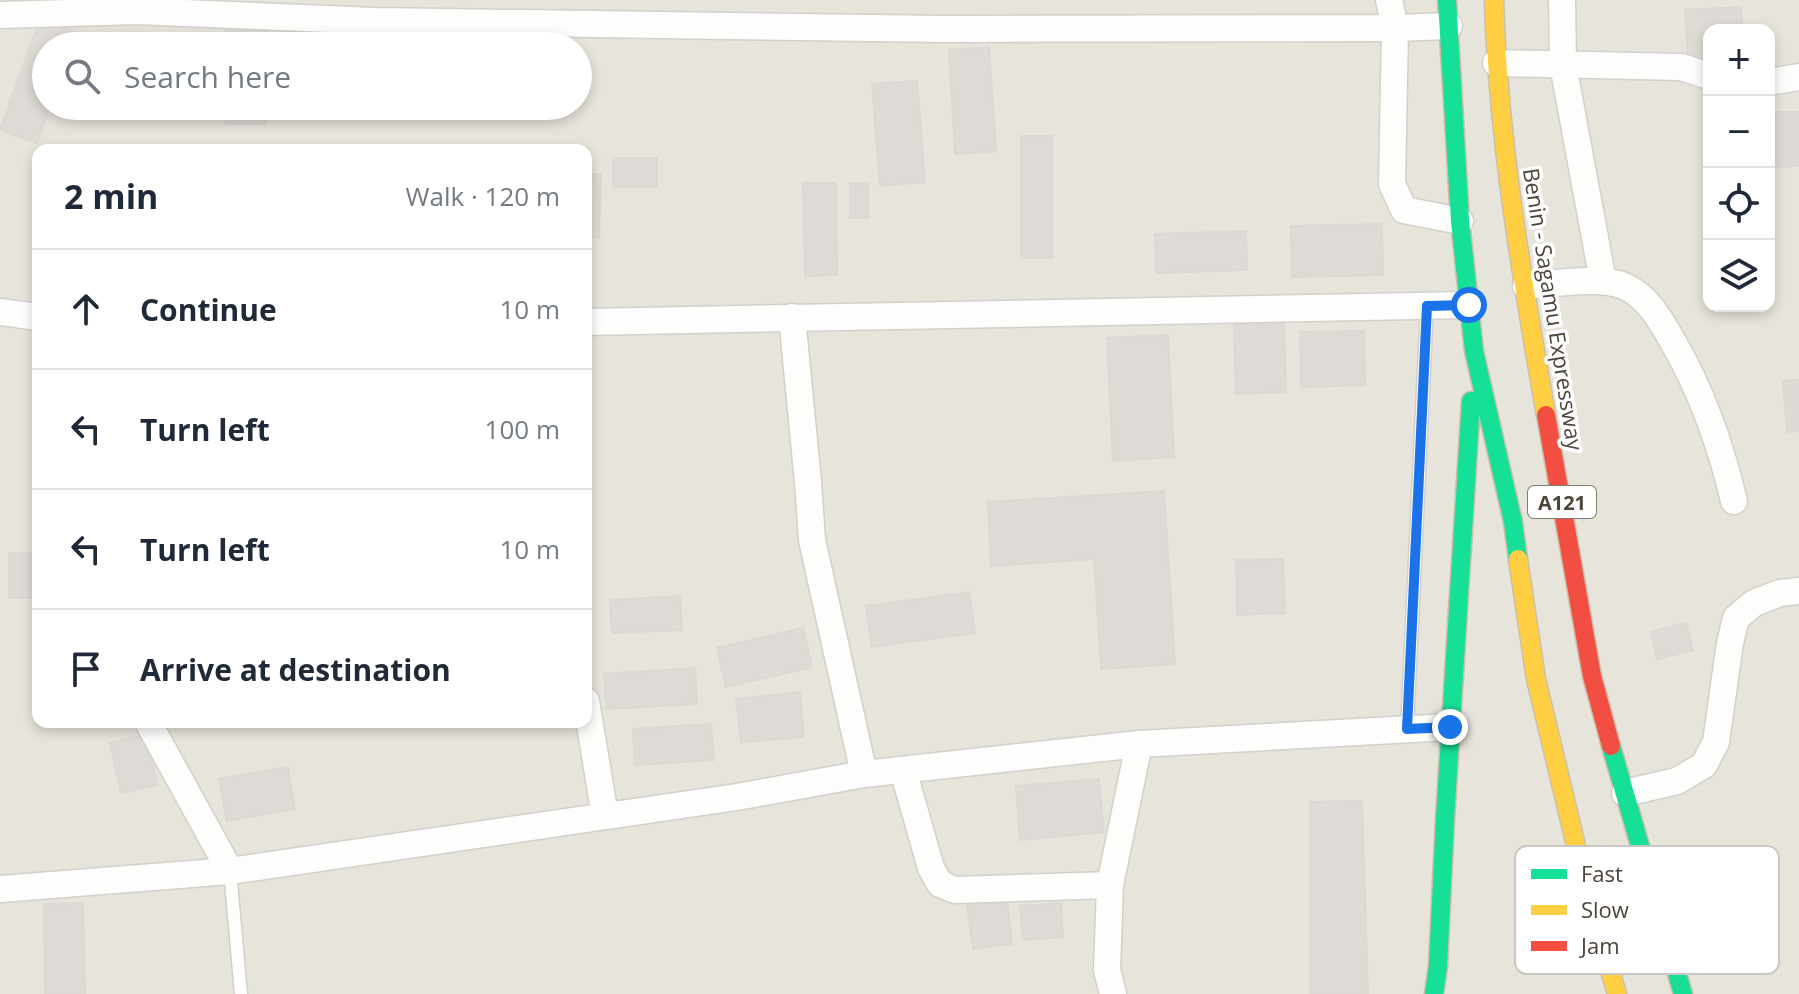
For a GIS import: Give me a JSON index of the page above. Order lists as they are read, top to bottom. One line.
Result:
{"streets":{"highway":["Benin - Sagamu Expressway","A121"]},"legend":["Fast","Slow","Jam"],"page":{"map_buttons":["+","−"],"search":"Search here","heading":["2 min","Walk · 120 m"],"list":[["Continue","10 m"],["Turn left","100 m"],["Turn left","10 m"],"Arrive at destination"]}}
